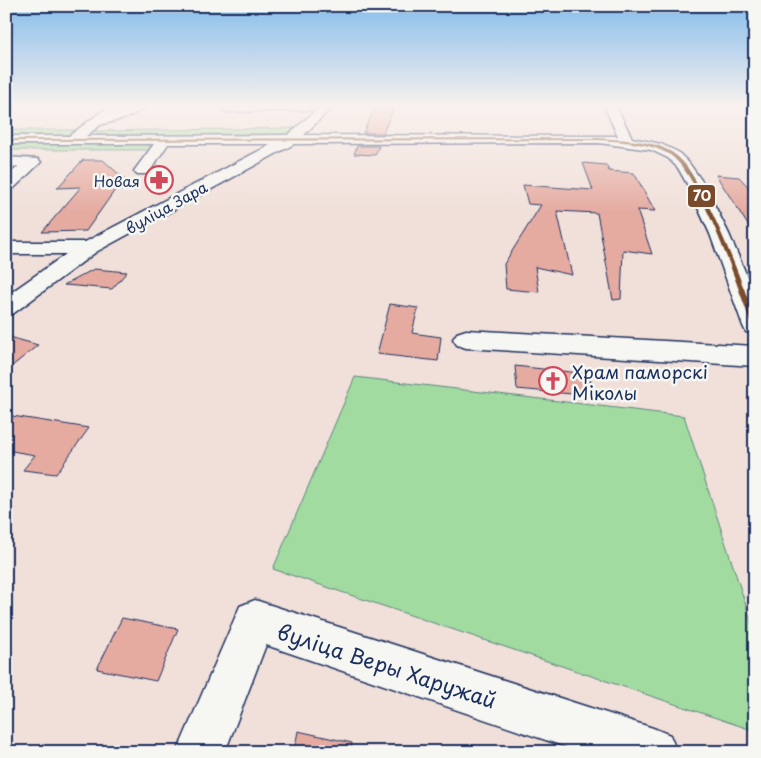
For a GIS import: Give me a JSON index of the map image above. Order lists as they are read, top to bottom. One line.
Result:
{"streets":{"street":["вуліца Зара","вуліца Веры Харужай"]},"places":{"pharmacy":["Новая"],"church":["Храм паморскі Міколы"]},"lines":["transit line 70"]}
